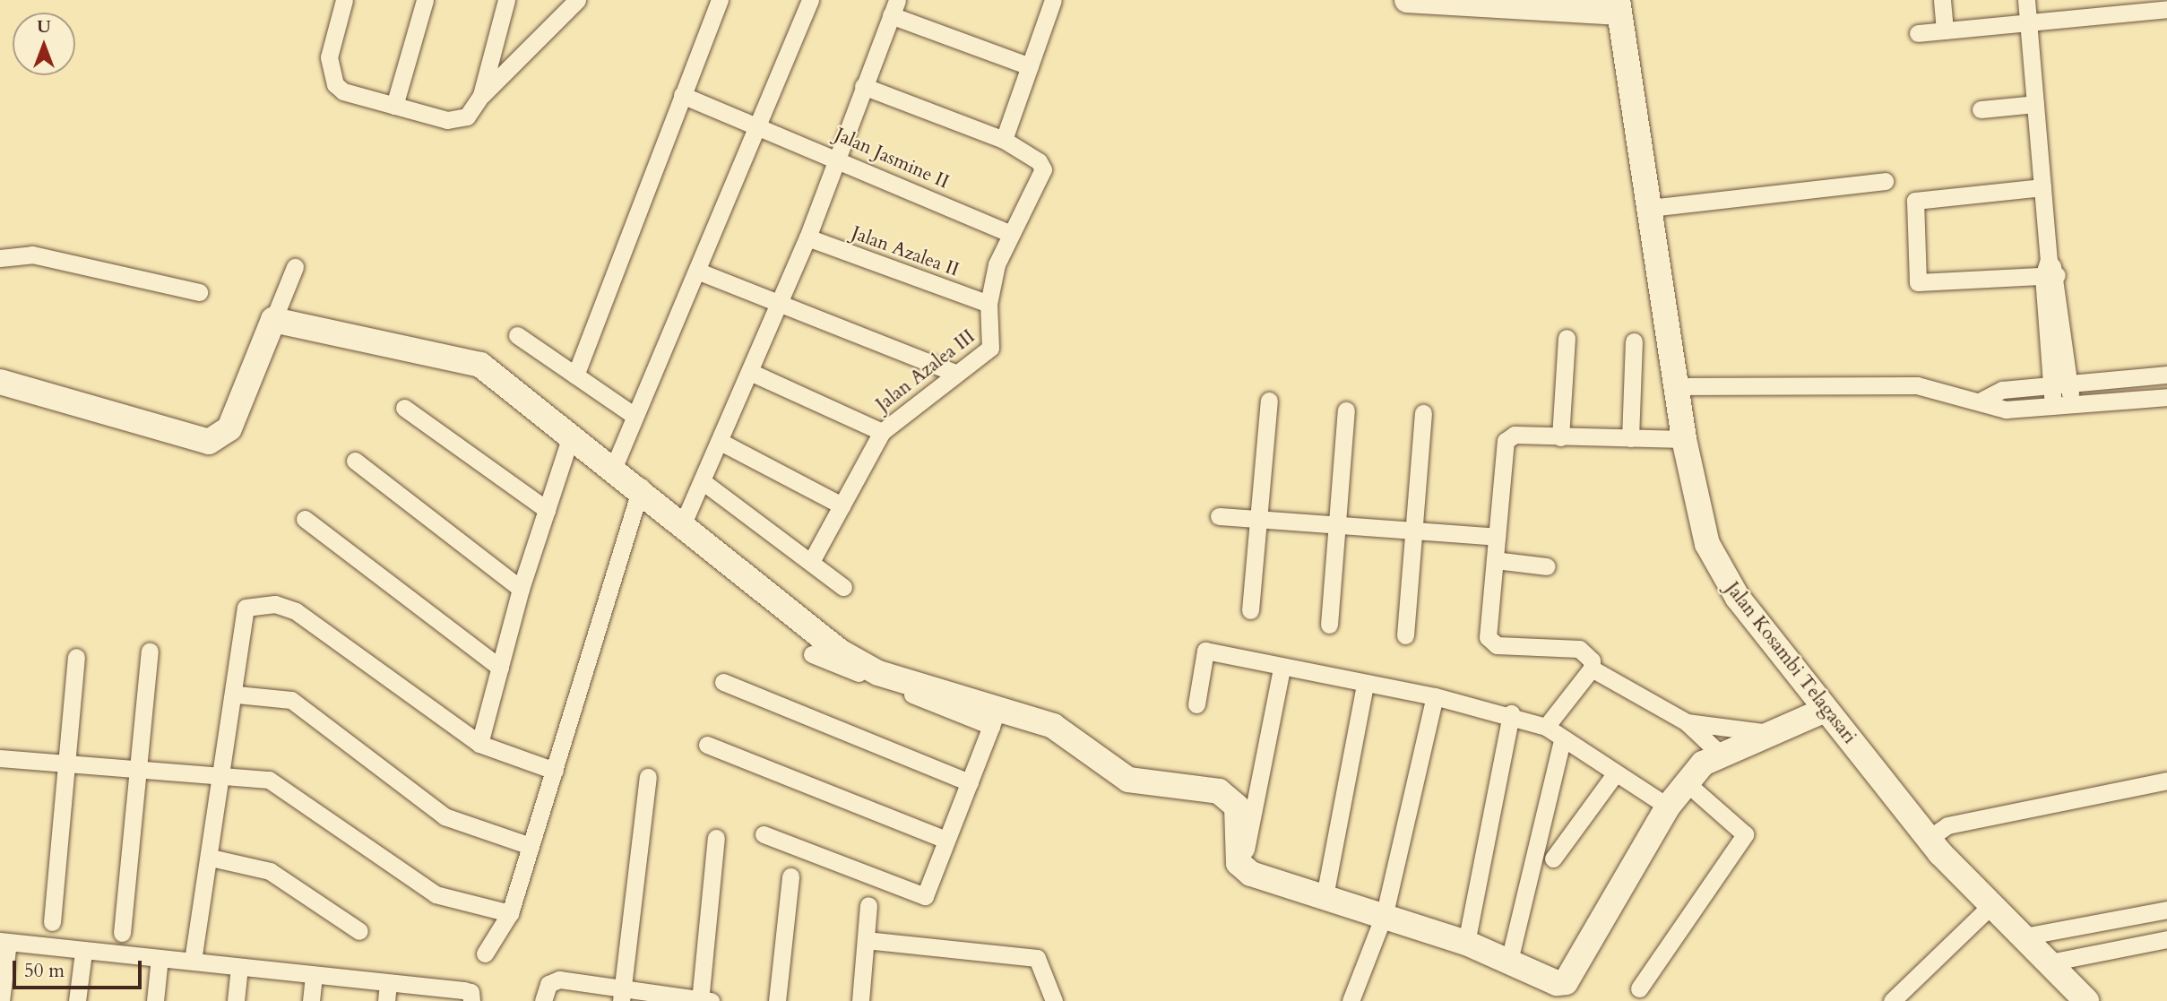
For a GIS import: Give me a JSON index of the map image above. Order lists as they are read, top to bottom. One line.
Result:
{"streets":{"street":["Jalan Jasmine II","Jalan Azalea II","Jalan Azalea III","Jalan Kosambi Telagasari"]},"crossings":[["Jalan Jasmine II","Jalan Azalea III"],["Jalan Azalea II","Jalan Azalea III"]],"scale_bar":"50 m","north":"top"}
